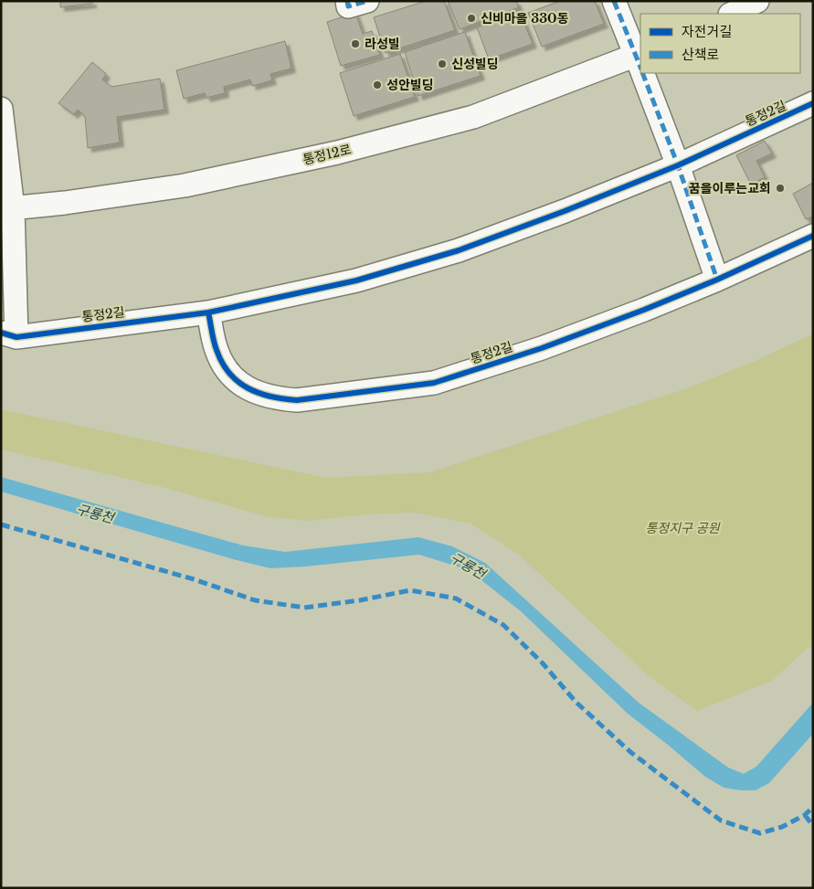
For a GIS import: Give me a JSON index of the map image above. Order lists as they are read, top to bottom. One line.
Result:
{"streets":{"street":["통정2길","통정12로"]},"water":["구룡천"],"parks":["통정지구 공원"],"places":["신비마을 330동","라성빌","신성빌딩","성안빌딩","꿈을이루는교회"],"legend":["자전거길","산책로"]}
